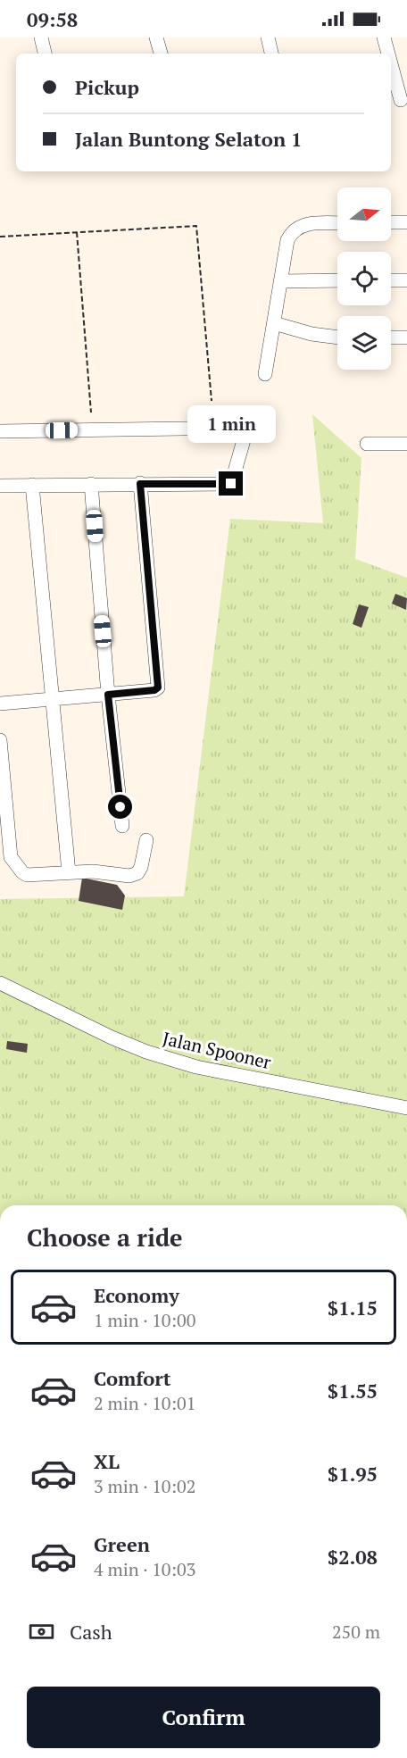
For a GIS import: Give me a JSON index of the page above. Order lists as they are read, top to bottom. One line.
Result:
{"streets":{"street":["Jalan Spooner"]},"north":"right","page":{"status":"09:58","banner":["Pickup","Jalan Buntong Selaton 1"],"bubble":"1 min","heading":"Choose a ride","list":[{"name":"Economy","note":"1 min · 10:00","value":"$1.15"},{"name":"Comfort","note":"2 min · 10:01","value":"$1.55"},{"name":"XL","note":"3 min · 10:02","value":"$1.95"},{"name":"Green","note":"4 min · 10:03","value":"$2.08"}],"pay":["Cash","250 m"],"buttons":"Confirm"}}
